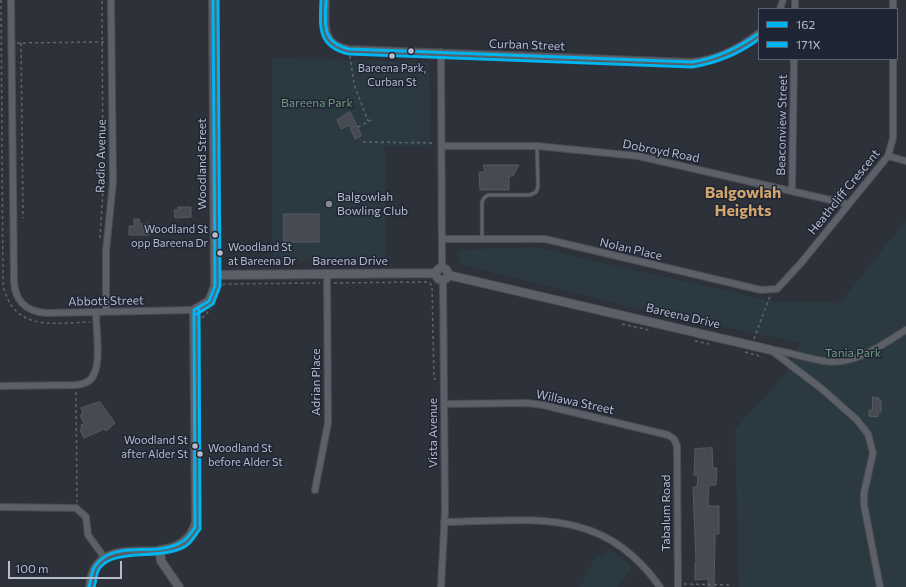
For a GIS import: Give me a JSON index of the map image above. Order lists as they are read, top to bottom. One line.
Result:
{"streets":{"street":["Curban Street","Beaconview Street","Dobroyd Road","Radio Avenue","Woodland Street","Heathcliff Crescent","Nolan Place","Bareena Drive","Abbott Street","Adrian Place","Willawa Street","Vista Avenue","Tabalum Road"]},"crossings":[["Beaconview Street","Dobroyd Road"],["Dobroyd Road","Heathcliff Crescent"],["Radio Avenue","Abbott Street"],["Woodland Street","Bareena Drive"],["Woodland Street","Abbott Street"],["Heathcliff Crescent","Nolan Place"],["Bareena Drive","Adrian Place"],["Bareena Drive","Vista Avenue"],["Willawa Street","Vista Avenue"],["Willawa Street","Tabalum Road"]],"districts":["Balgowlah Heights"],"parks":["Bareena Park","Tania Park"],"places":["Bareena Park, Curban St","Balgowlah Bowling Club","Woodland St opp Bareena Dr","Woodland St at Bareena Dr","Woodland St after Alder St","Woodland St before Alder St"],"lines":["transit line 162","transit line 171X"],"legend":["162","171X"],"scale_bar":"100 m"}
